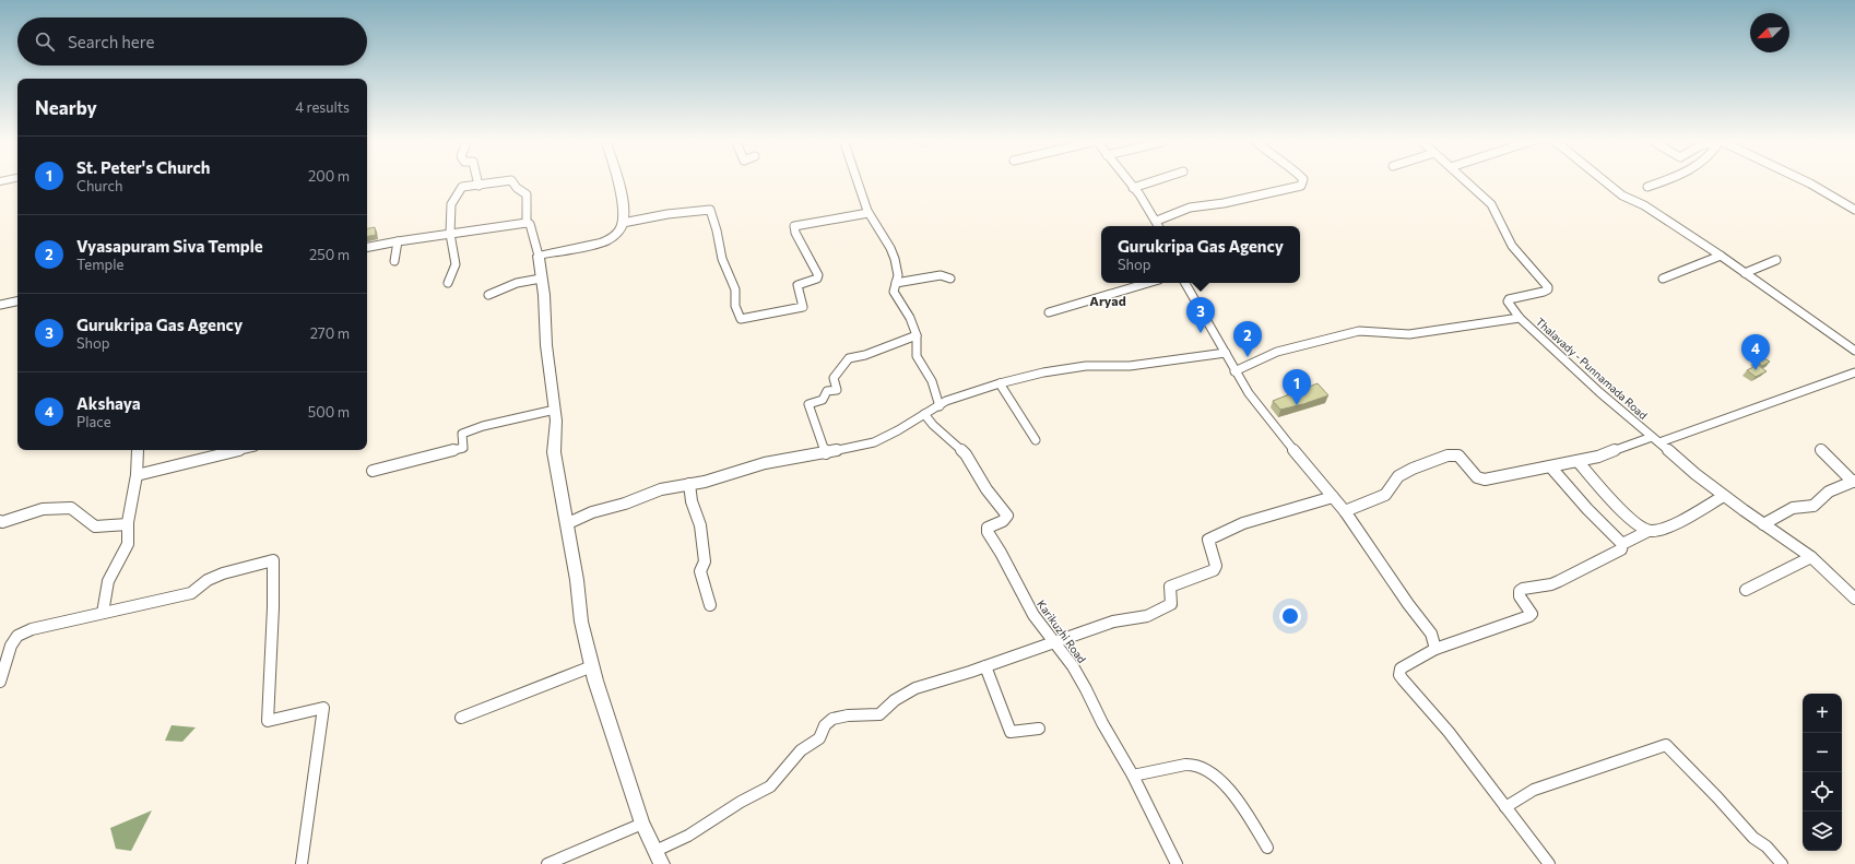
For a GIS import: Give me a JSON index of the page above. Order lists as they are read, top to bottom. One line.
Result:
{"streets":{"street":["Thalavady - Punnamada Road","Karikuzhi Road"]},"districts":["Aryad"],"north":"bottom left","page":{"search":"Search here","heading":["Nearby","4 results"],"list":[{"mark":"1","name":"St. Peter's Church","note":"Church","value":"200 m"},{"mark":"2","name":"Vyasapuram Siva Temple","note":"Temple","value":"250 m"},{"mark":"3","name":"Gurukripa Gas Agency","note":"Shop","value":"270 m"},{"mark":"4","name":"Akshaya","note":"Place","value":"500 m"}],"popup":["Gurukripa Gas Agency","Shop"],"pins":["3","2","4","1"],"map_buttons":["+","−"]}}
